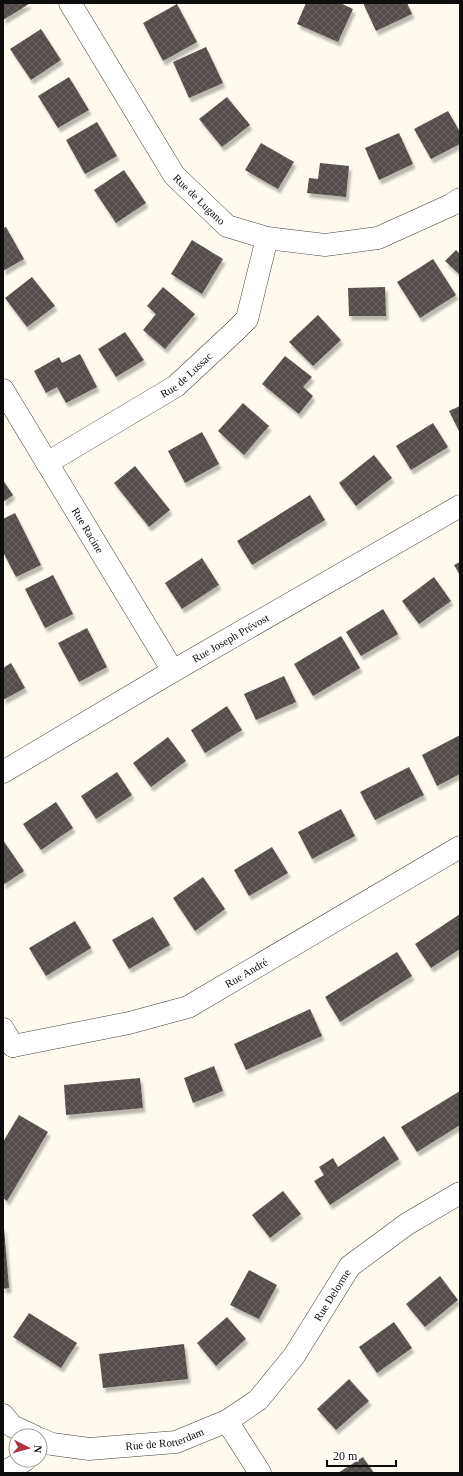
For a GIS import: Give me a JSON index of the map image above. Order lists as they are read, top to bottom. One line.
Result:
{"streets":{"street":["Rue de Lugano","Rue de Lussac","Rue Racine","Rue Joseph Prévost","Rue André","Rue Delorme","Rue de Rotterdam"]},"crossings":[["Rue de Lugano","Rue de Lussac"],["Rue de Lussac","Rue Racine"],["Rue Racine","Rue Joseph Prévost"],["Rue Delorme","Rue de Rotterdam"]],"scale_bar":"20 m","north":"right"}
